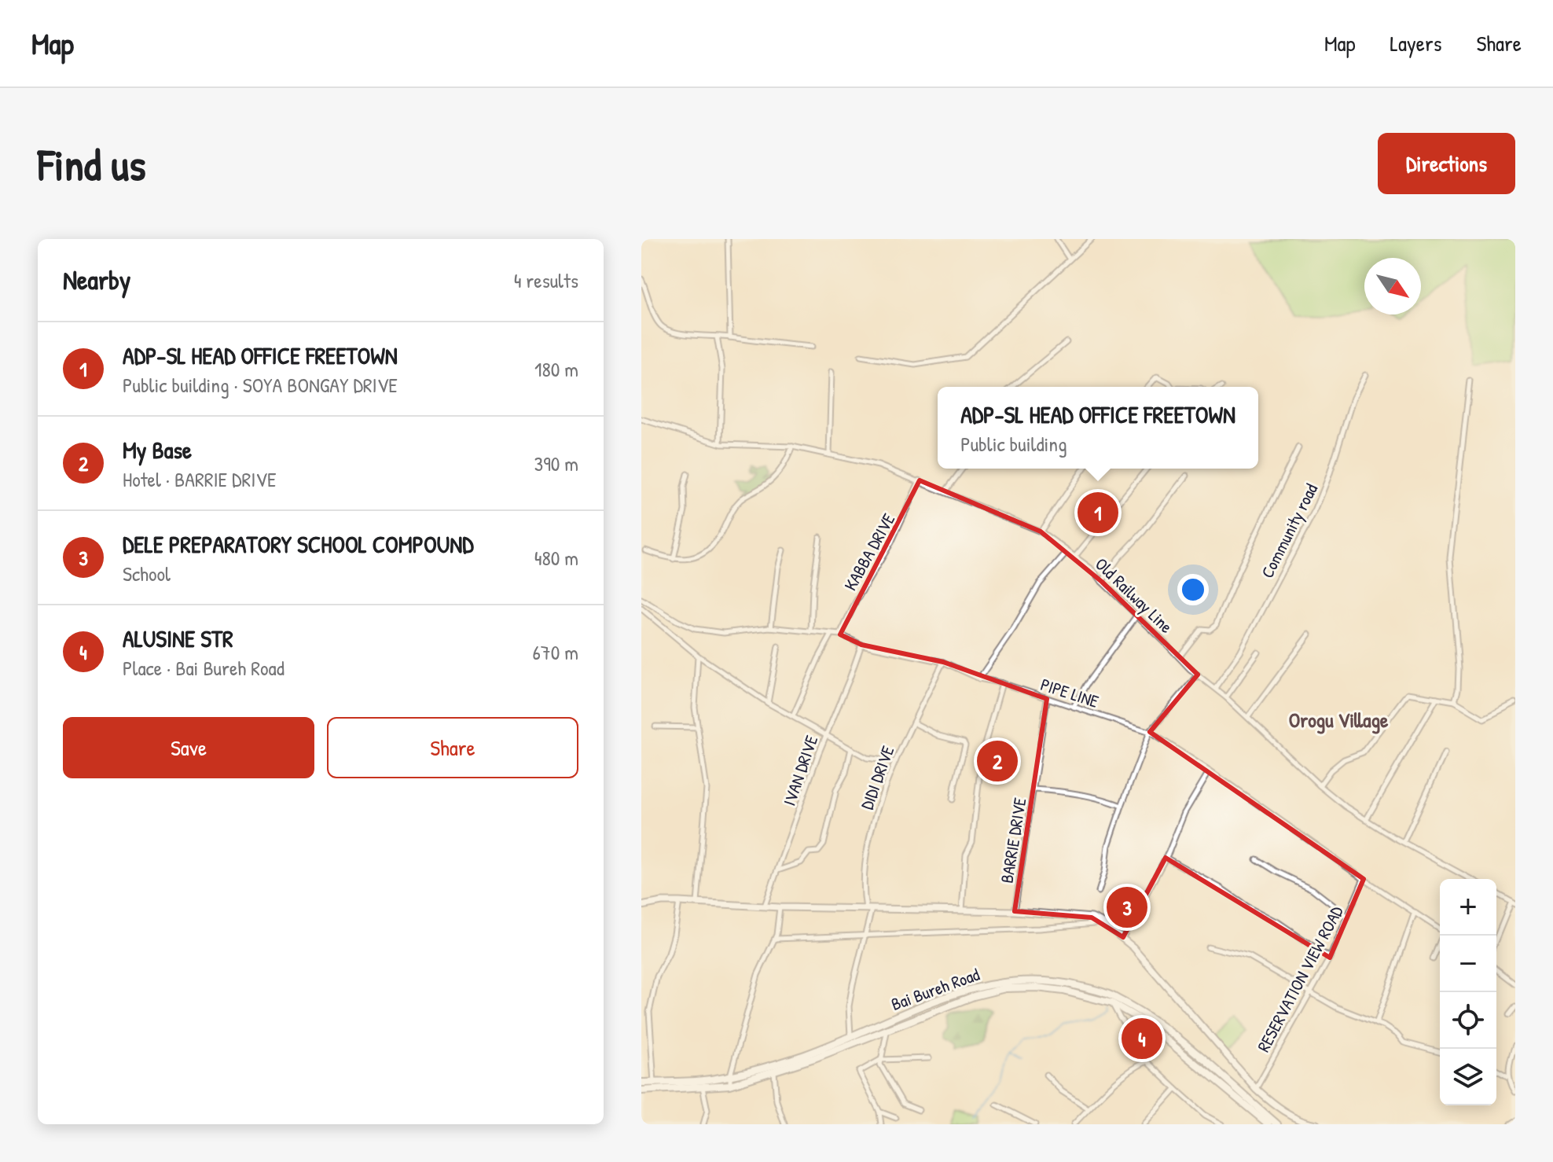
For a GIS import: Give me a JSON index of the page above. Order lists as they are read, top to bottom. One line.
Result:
{"streets":{"highway":["Bai Bureh Road"],"street":["Community road","KABBA DRIVE","Old Railway Line","PIPE LINE","IVAN DRIVE","DIDI DRIVE","BARRIE DRIVE","RESERVATION VIEW ROAD"]},"crossings":[["Community road","Old Railway Line"],["KABBA DRIVE","Old Railway Line"],["KABBA DRIVE","PIPE LINE"],["PIPE LINE","IVAN DRIVE"],["PIPE LINE","DIDI DRIVE"],["PIPE LINE","BARRIE DRIVE"],["PIPE LINE","RESERVATION VIEW ROAD"]],"districts":["Orogu Village"],"north":"bottom right","page":{"header":"Map","nav":["Map","Layers","Share"],"buttons":["Directions",["Save","Share"]],"title":"Find us","heading":["Nearby","4 results"],"list":[{"mark":"1","name":"ADP-SL HEAD OFFICE FREETOWN","note":"Public building · SOYA BONGAY DRIVE","value":"180 m"},{"mark":"2","name":"My Base","note":"Hotel · BARRIE DRIVE","value":"390 m"},{"mark":"3","name":"DELE PREPARATORY SCHOOL COMPOUND","note":"School","value":"480 m"},{"mark":"4","name":"ALUSINE STR","note":"Place · Bai Bureh Road","value":"670 m"}],"popup":["ADP-SL HEAD OFFICE FREETOWN","Public building"],"pins":["1","2","3","4"],"map_buttons":["+","−"]}}
